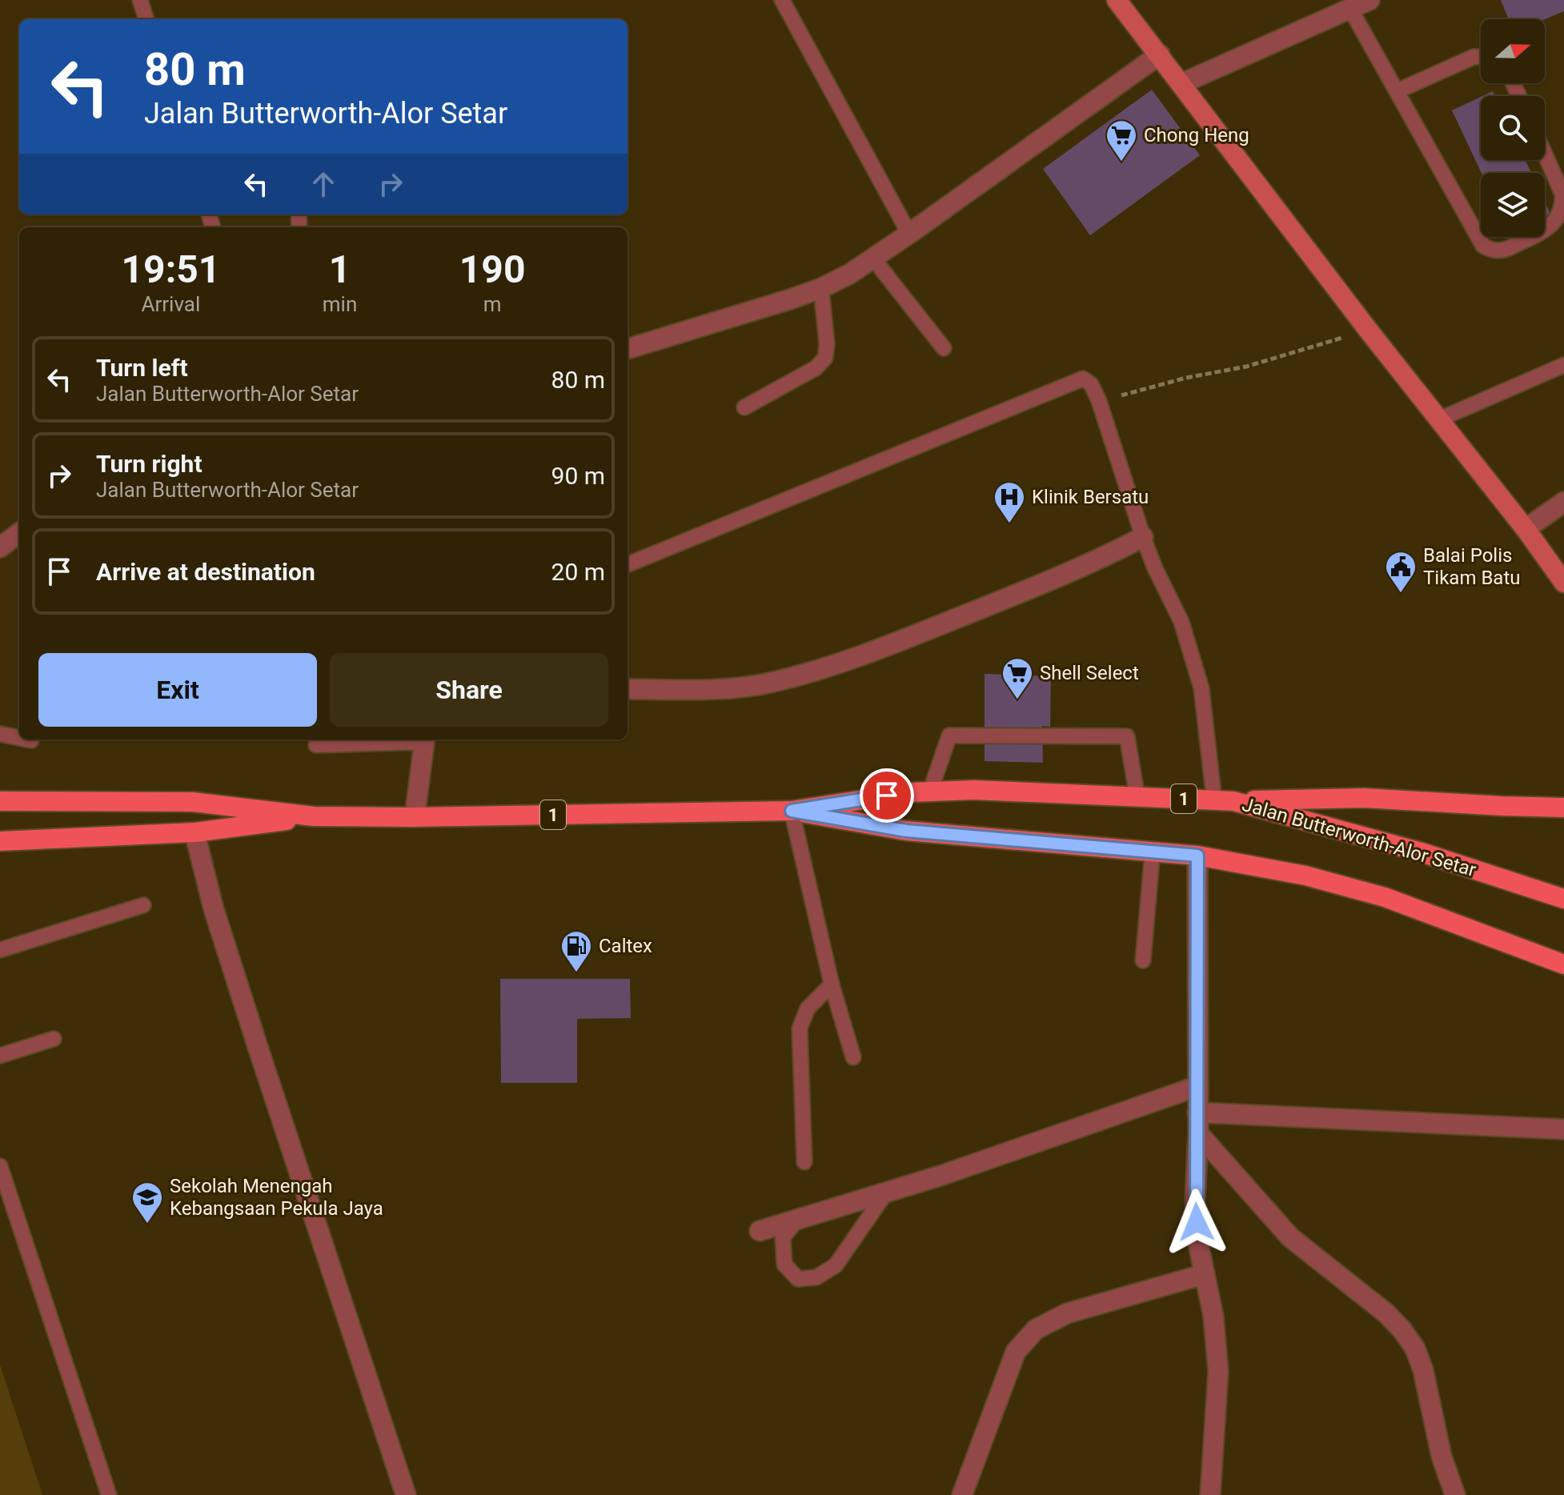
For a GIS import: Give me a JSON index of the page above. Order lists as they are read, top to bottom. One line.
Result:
{"streets":{"main road":["1","Jalan Butterworth-Alor Setar"]},"crossings":[["1","Jalan Butterworth-Alor Setar"]],"places":{"supermarket":["Chong Heng","Shell Select"],"hospital":["Klinik Bersatu"],"public building":["Balai Polis Tikam Batu"],"fuel station":["Caltex"],"school or university":["Sekolah Menengah Kebangsaan Pekula Jaya"]},"north":"right","page":{"turn":["80 m","Jalan Butterworth-Alor Setar"],"eta":["19:51","Arrival","1","min","190","m"],"list":[{"name":"Turn left","note":"Jalan Butterworth-Alor Setar","value":"80 m"},{"name":"Turn right","note":"Jalan Butterworth-Alor Setar","value":"90 m"},{"name":"Arrive at destination","value":"20 m"}],"buttons":["Exit","Share"]}}
